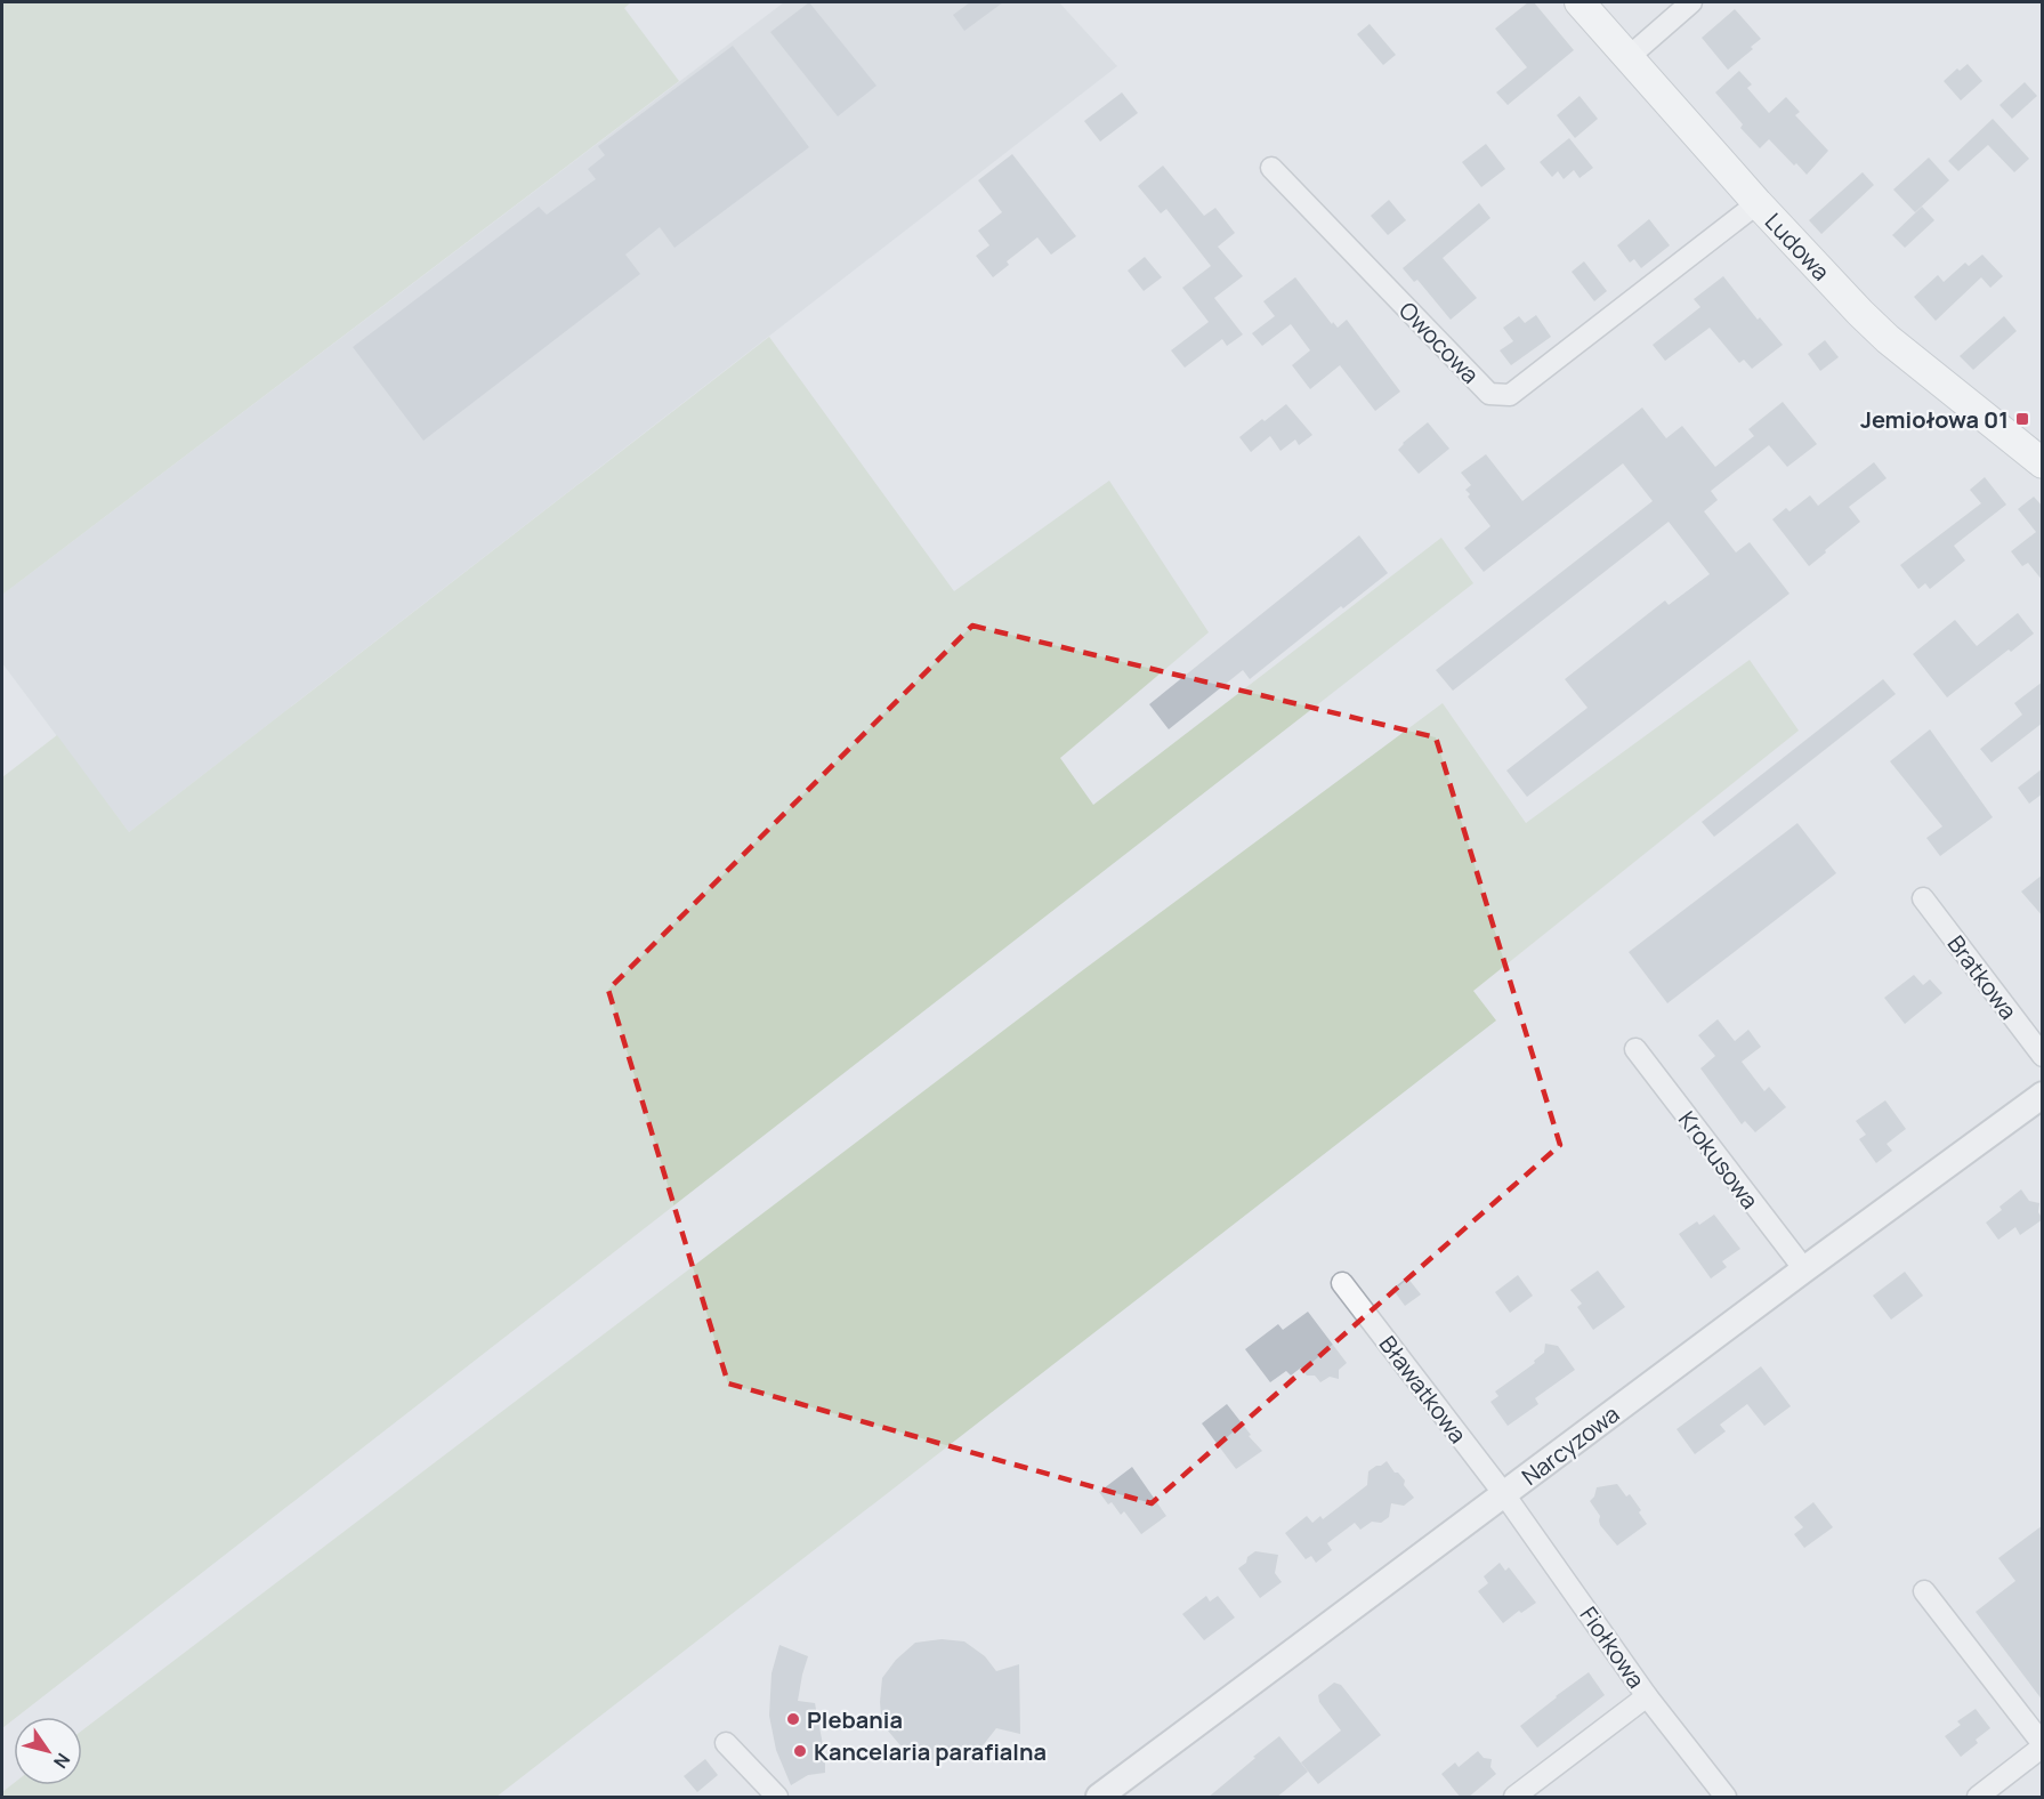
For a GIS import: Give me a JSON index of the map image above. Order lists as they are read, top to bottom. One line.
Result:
{"streets":{"main road":["Ludowa"],"street":["Owocowa","Bratkowa","Krokusowa","Bławatkowa","Narcyzowa","Fiołkowa"]},"crossings":[["Ludowa","Owocowa"],["Krokusowa","Narcyzowa"],["Bławatkowa","Narcyzowa"],["Bławatkowa","Fiołkowa"],["Narcyzowa","Fiołkowa"]],"places":{"transit":["Jemiołowa 01"],"other":["Plebania","Kancelaria parafialna"]},"north":"bottom right"}
